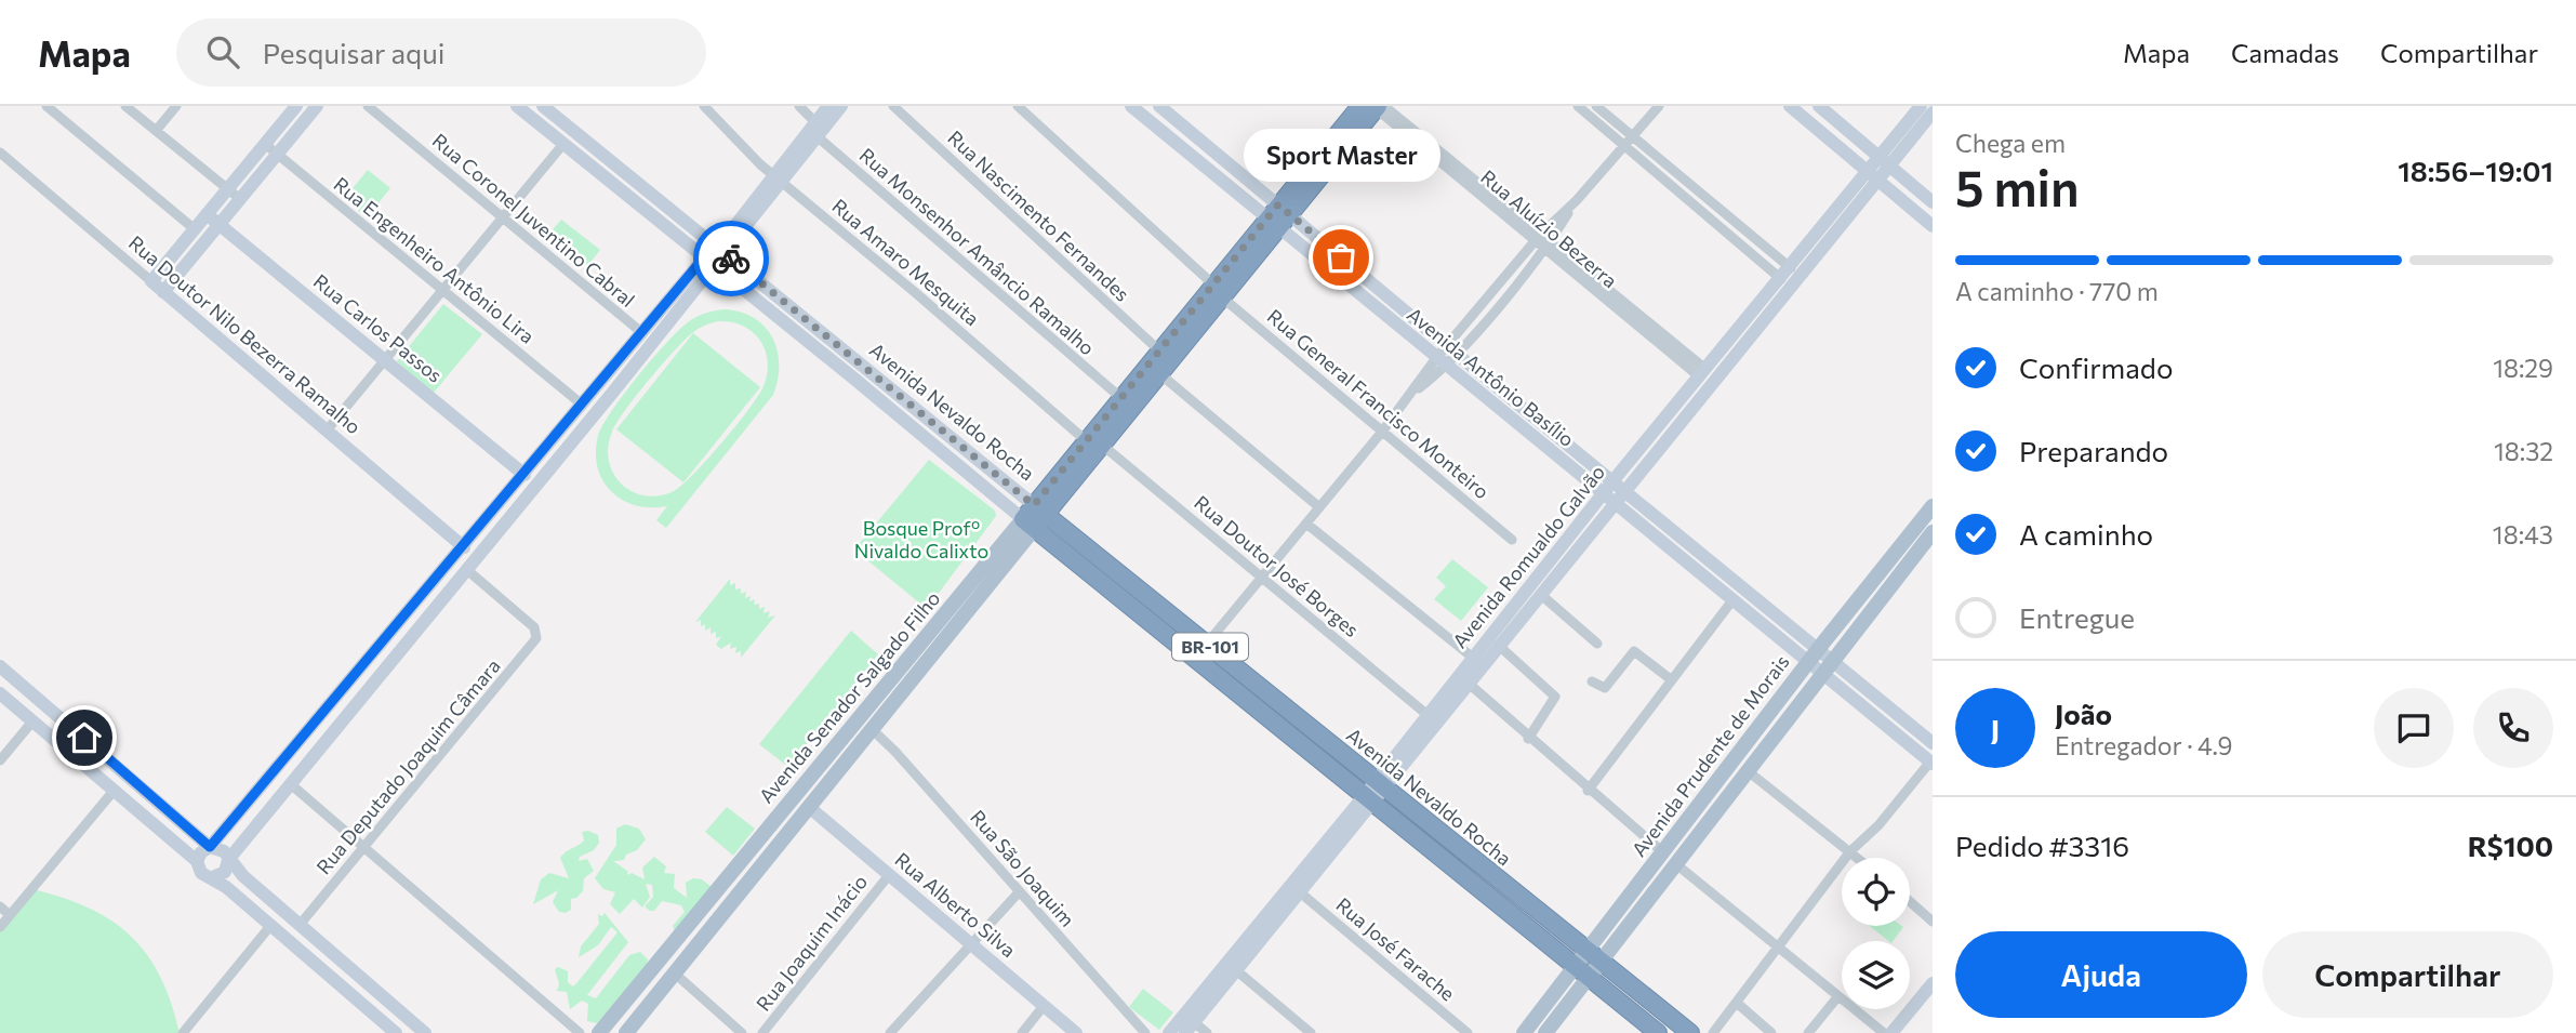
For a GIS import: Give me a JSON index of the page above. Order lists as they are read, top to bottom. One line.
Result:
{"streets":{"highway":["Avenida Nevaldo Rocha","BR-101","Avenida Senador Salgado Filho"],"main road":["Rua Carlos Passos","Rua Doutor Nilo Bezerra Ramalho","Avenida Antônio Basílio","Avenida Romualdo Galvão","Avenida Prudente de Morais","Rua Alberto Silva"],"street":["Rua Nascimento Fernandes","Rua Coronel Juventino Cabral","Rua Aluízio Bezerra","Rua Monsenhor Amâncio Ramalho","Rua Engenheiro Antônio Lira","Rua Amaro Mesquita","Rua General Francisco Monteiro","Rua Doutor José Borges","Rua Deputado Joaquim Câmara","Rua São Joaquim","Rua Joaquim Inácio","Rua José Farache"]},"crossings":[["Rua Nascimento Fernandes","Avenida Senador Salgado Filho"],["Rua Aluízio Bezerra","Avenida Romualdo Galvão"],["Rua Aluízio Bezerra","Avenida Senador Salgado Filho"],["Rua Monsenhor Amâncio Ramalho","Avenida Senador Salgado Filho"],["Rua Amaro Mesquita","Rua Doutor José Borges"],["Rua Amaro Mesquita","Avenida Senador Salgado Filho"],["Avenida Antônio Basílio","Avenida Romualdo Galvão"],["Avenida Antônio Basílio","Avenida Senador Salgado Filho"],["Avenida Antônio Basílio","Avenida Prudente de Morais"],["Rua General Francisco Monteiro","Avenida Senador Salgado Filho"],["Avenida Nevaldo Rocha","Avenida Romualdo Galvão"],["Avenida Nevaldo Rocha","Avenida Senador Salgado Filho"],["Avenida Nevaldo Rocha","Avenida Prudente de Morais"],["Avenida Romualdo Galvão","Rua Doutor José Borges"],["Avenida Romualdo Galvão","Rua José Farache"],["Rua Doutor José Borges","Avenida Senador Salgado Filho"],["Avenida Senador Salgado Filho","Rua São Joaquim"],["Avenida Senador Salgado Filho","Rua Alberto Silva"],["Rua Alberto Silva","Rua Joaquim Inácio"]],"parks":["Bosque Profº Nivaldo Calixto"],"places":["Sport Master"],"page":{"header":"Mapa","search":"Pesquisar aqui","nav":["Mapa","Camadas","Compartilhar"],"heading":["5 min","Chega em","18:56–19:01"],"panel":["João","Entregador · 4.9","Pedido #3316","R$100"],"bubble":"Sport Master","bar":"A caminho · 770 m","list":[["Confirmado","18:29"],["Preparando","18:32"],["A caminho","18:43"],"Entregue"],"round":"J","buttons":["Ajuda","Compartilhar"]}}
